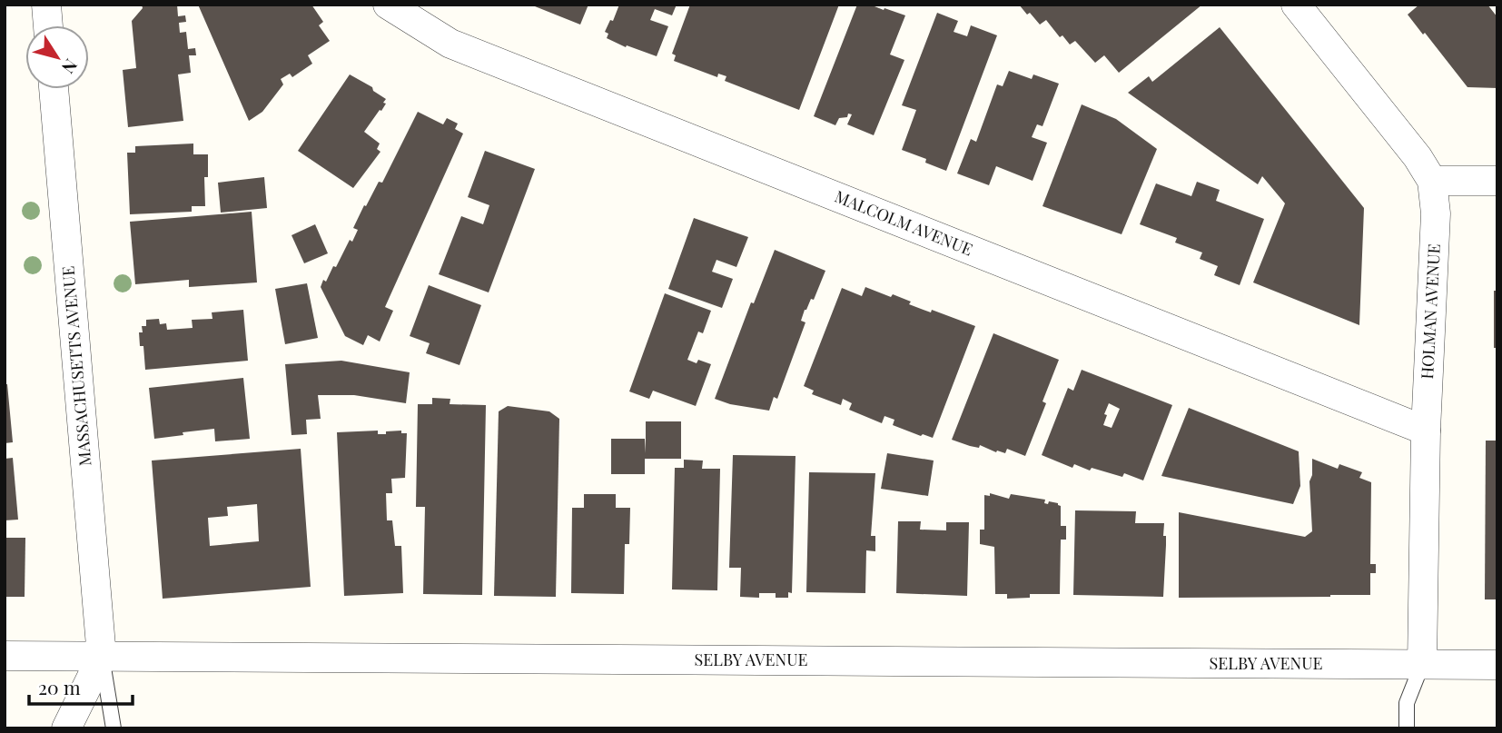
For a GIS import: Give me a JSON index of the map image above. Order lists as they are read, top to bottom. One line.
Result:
{"streets":{"street":["MALCOLM AVENUE","HOLMAN AVENUE","MASSACHUSETTS AVENUE","SELBY AVENUE"]},"crossings":[["MALCOLM AVENUE","HOLMAN AVENUE"],["HOLMAN AVENUE","SELBY AVENUE"],["MASSACHUSETTS AVENUE","SELBY AVENUE"]],"scale_bar":"20 m","north":"bottom right"}
